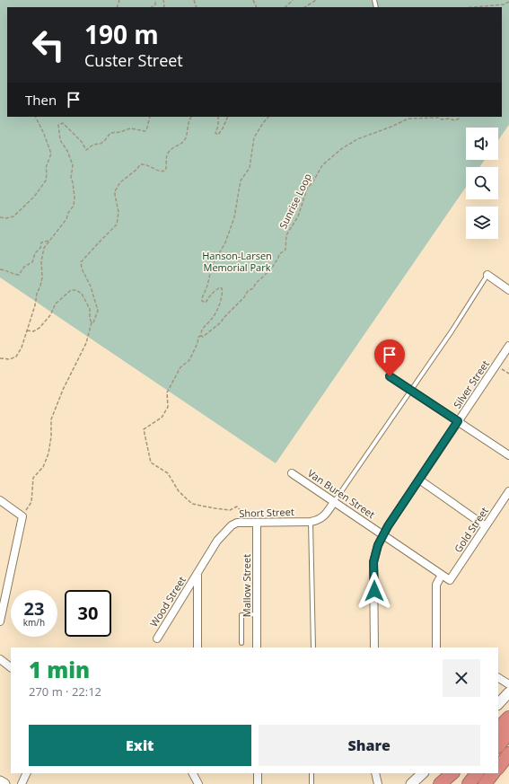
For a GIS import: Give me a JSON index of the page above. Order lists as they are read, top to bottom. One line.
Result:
{"streets":{"street":["Silver Street","Van Buren Street","Short Street","Gold Street","Mallow Street","Wood Street"],"path":["Sunrise Loop"]},"crossings":[["Silver Street","Van Buren Street"],["Van Buren Street","Short Street"],["Van Buren Street","Gold Street"],["Short Street","Mallow Street"],["Short Street","Wood Street"]],"parks":["Hanson-Larsen Memorial Park"],"page":{"turn":["190 m","Custer Street"],"then":"Then","speed":"23 km/h","limit":"30","heading":["1 min","270 m · 22:12"],"buttons":["Exit","Share"]}}
